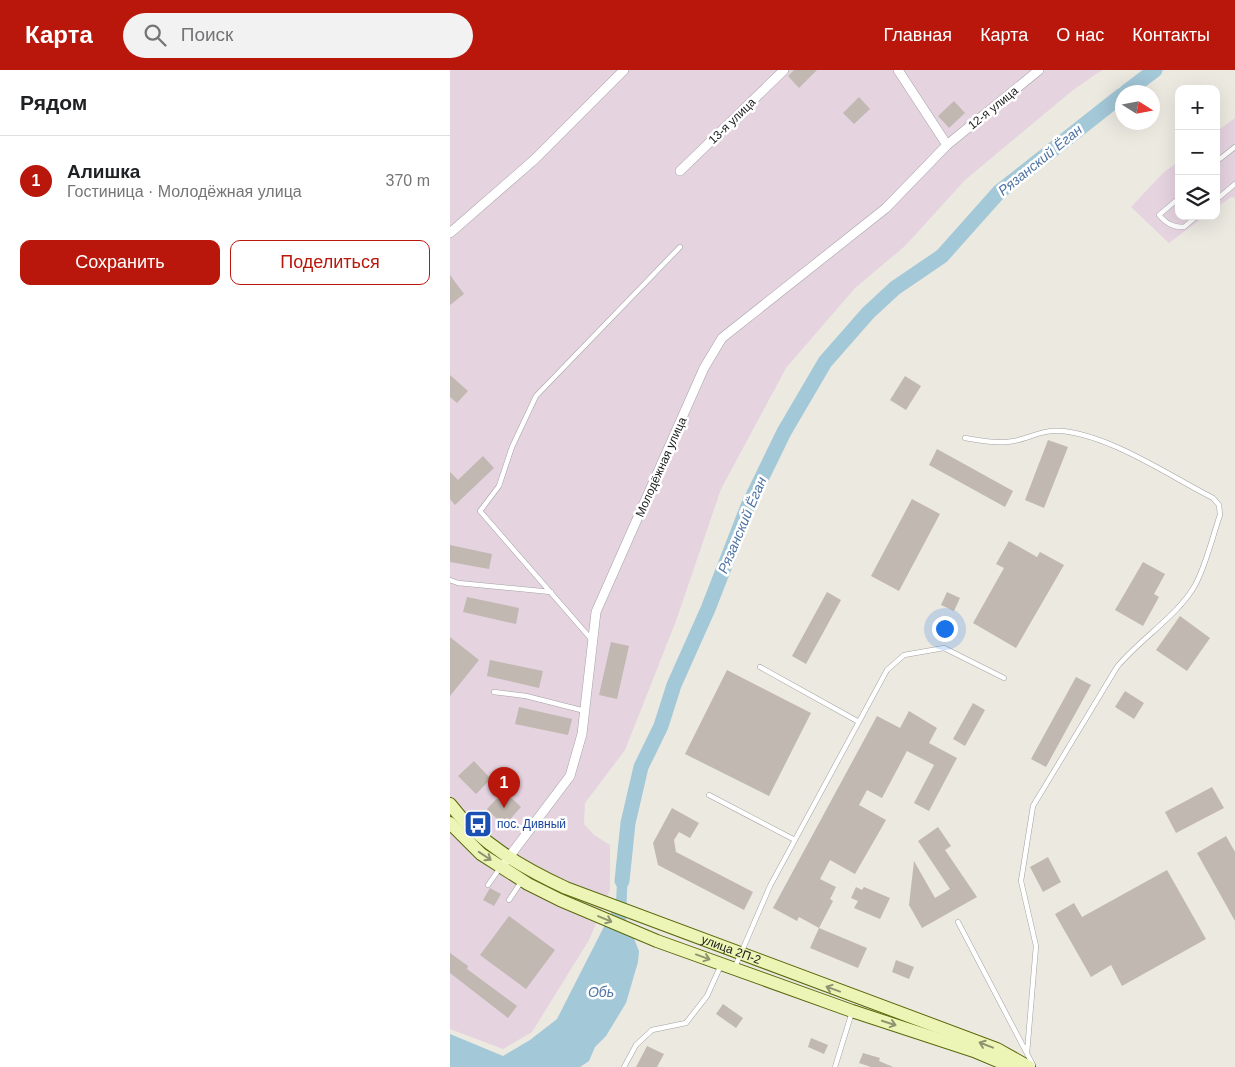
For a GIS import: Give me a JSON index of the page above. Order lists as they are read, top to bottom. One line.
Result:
{"streets":{"main road":["улица 2П-2"],"street":["12-я улица","13-я улица","Молодёжная улица"]},"crossings":[["12-я улица","Молодёжная улица"],["Молодёжная улица","улица 2П-2"]],"water":["Рязанский Ёган","Обь"],"places":{"bus stop":["пос. Дивный"]},"north":"right","page":{"header":"Карта","search":"Поиск","nav":["Главная","Карта","О нас","Контакты"],"heading":"Рядом","map_buttons":["+","−"],"list":[{"mark":"1","name":"Алишка","note":"Гостиница · Молодёжная улица","value":"370 m"}],"buttons":["Сохранить","Поделиться"],"pins":"1"}}
